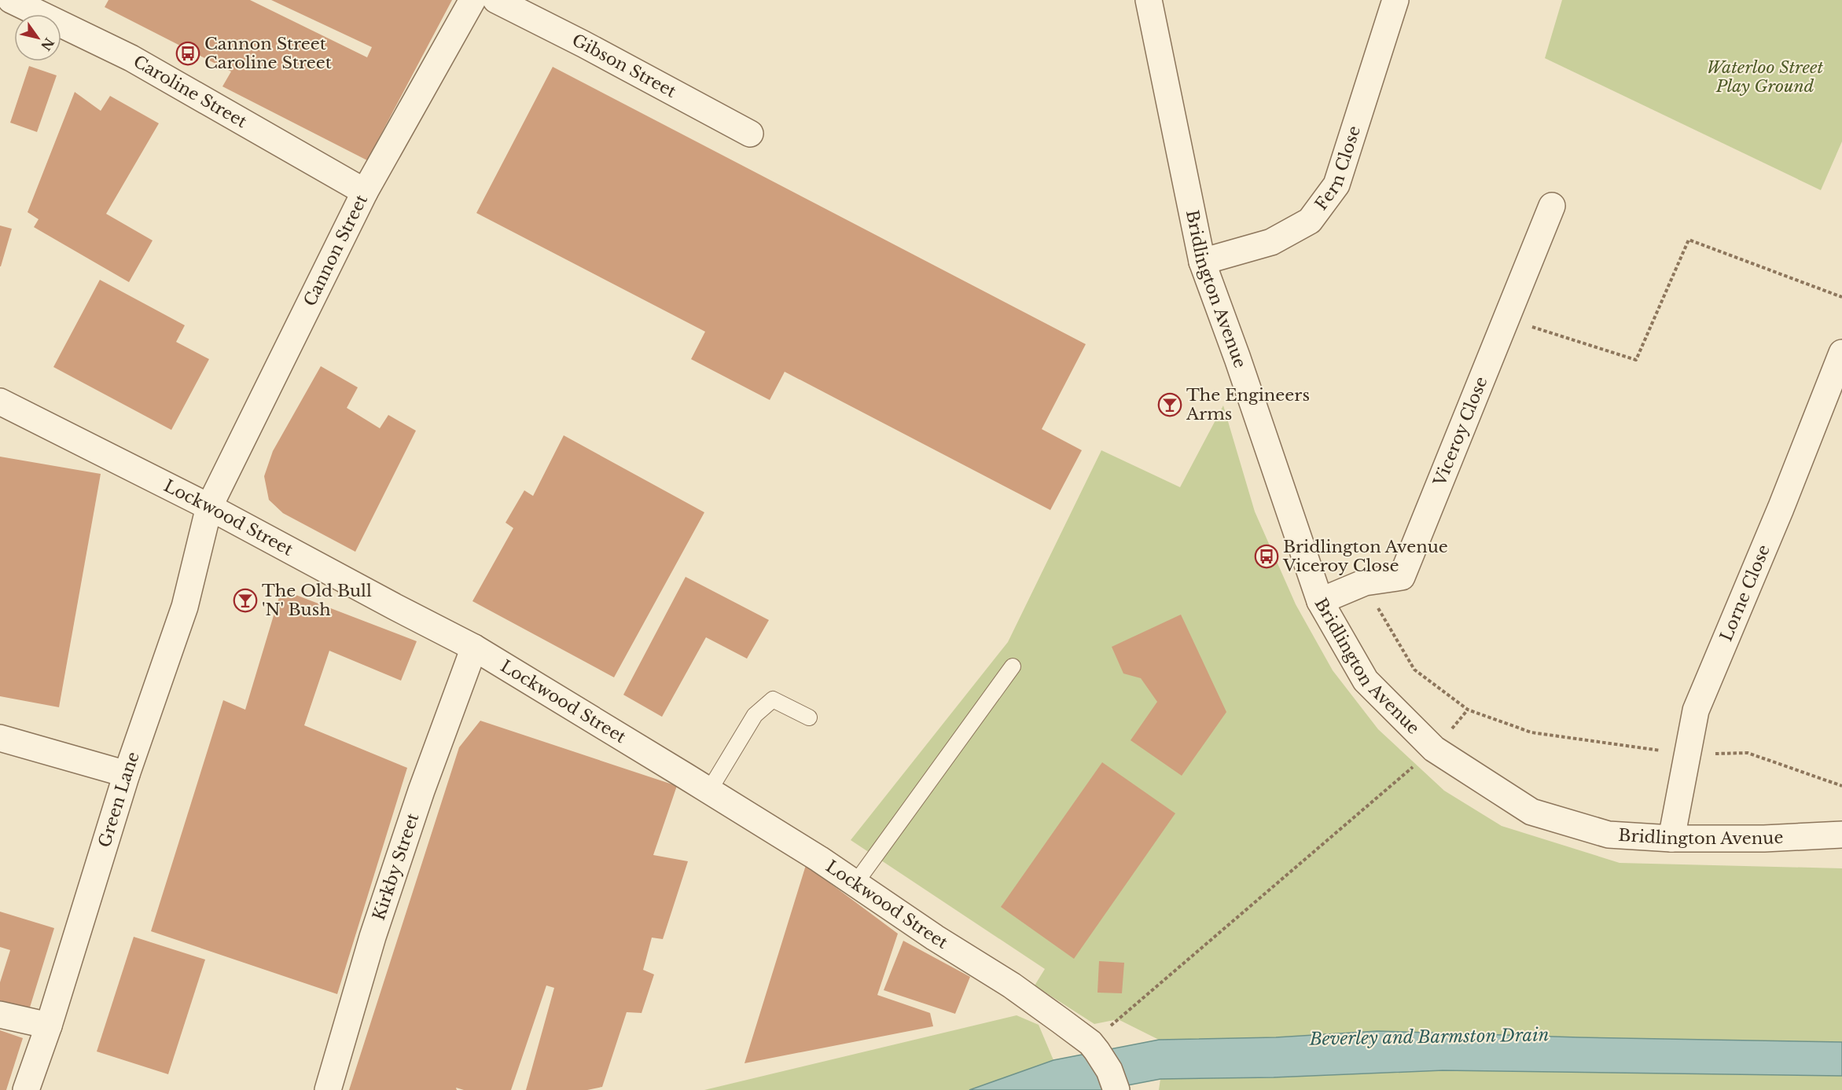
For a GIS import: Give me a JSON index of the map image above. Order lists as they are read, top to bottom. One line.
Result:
{"streets":{"street":["Gibson Street","Caroline Street","Fern Close","Cannon Street","Bridlington Avenue","Viceroy Close","Lockwood Street","Lorne Close","Green Lane","Kirkby Street"]},"crossings":[["Caroline Street","Cannon Street"],["Fern Close","Bridlington Avenue"],["Cannon Street","Lockwood Street"],["Cannon Street","Green Lane"],["Bridlington Avenue","Viceroy Close"],["Bridlington Avenue","Lorne Close"],["Lockwood Street","Green Lane"],["Lockwood Street","Kirkby Street"]],"water":["Beverley and Barmston Drain"],"parks":["Waterloo Street Play Ground"],"places":{"bus stop":["Cannon Street Caroline Street","Bridlington Avenue Viceroy Close"],"bar":["The Engineers Arms","The Old Bull 'N' Bush"]},"north":"bottom right"}
